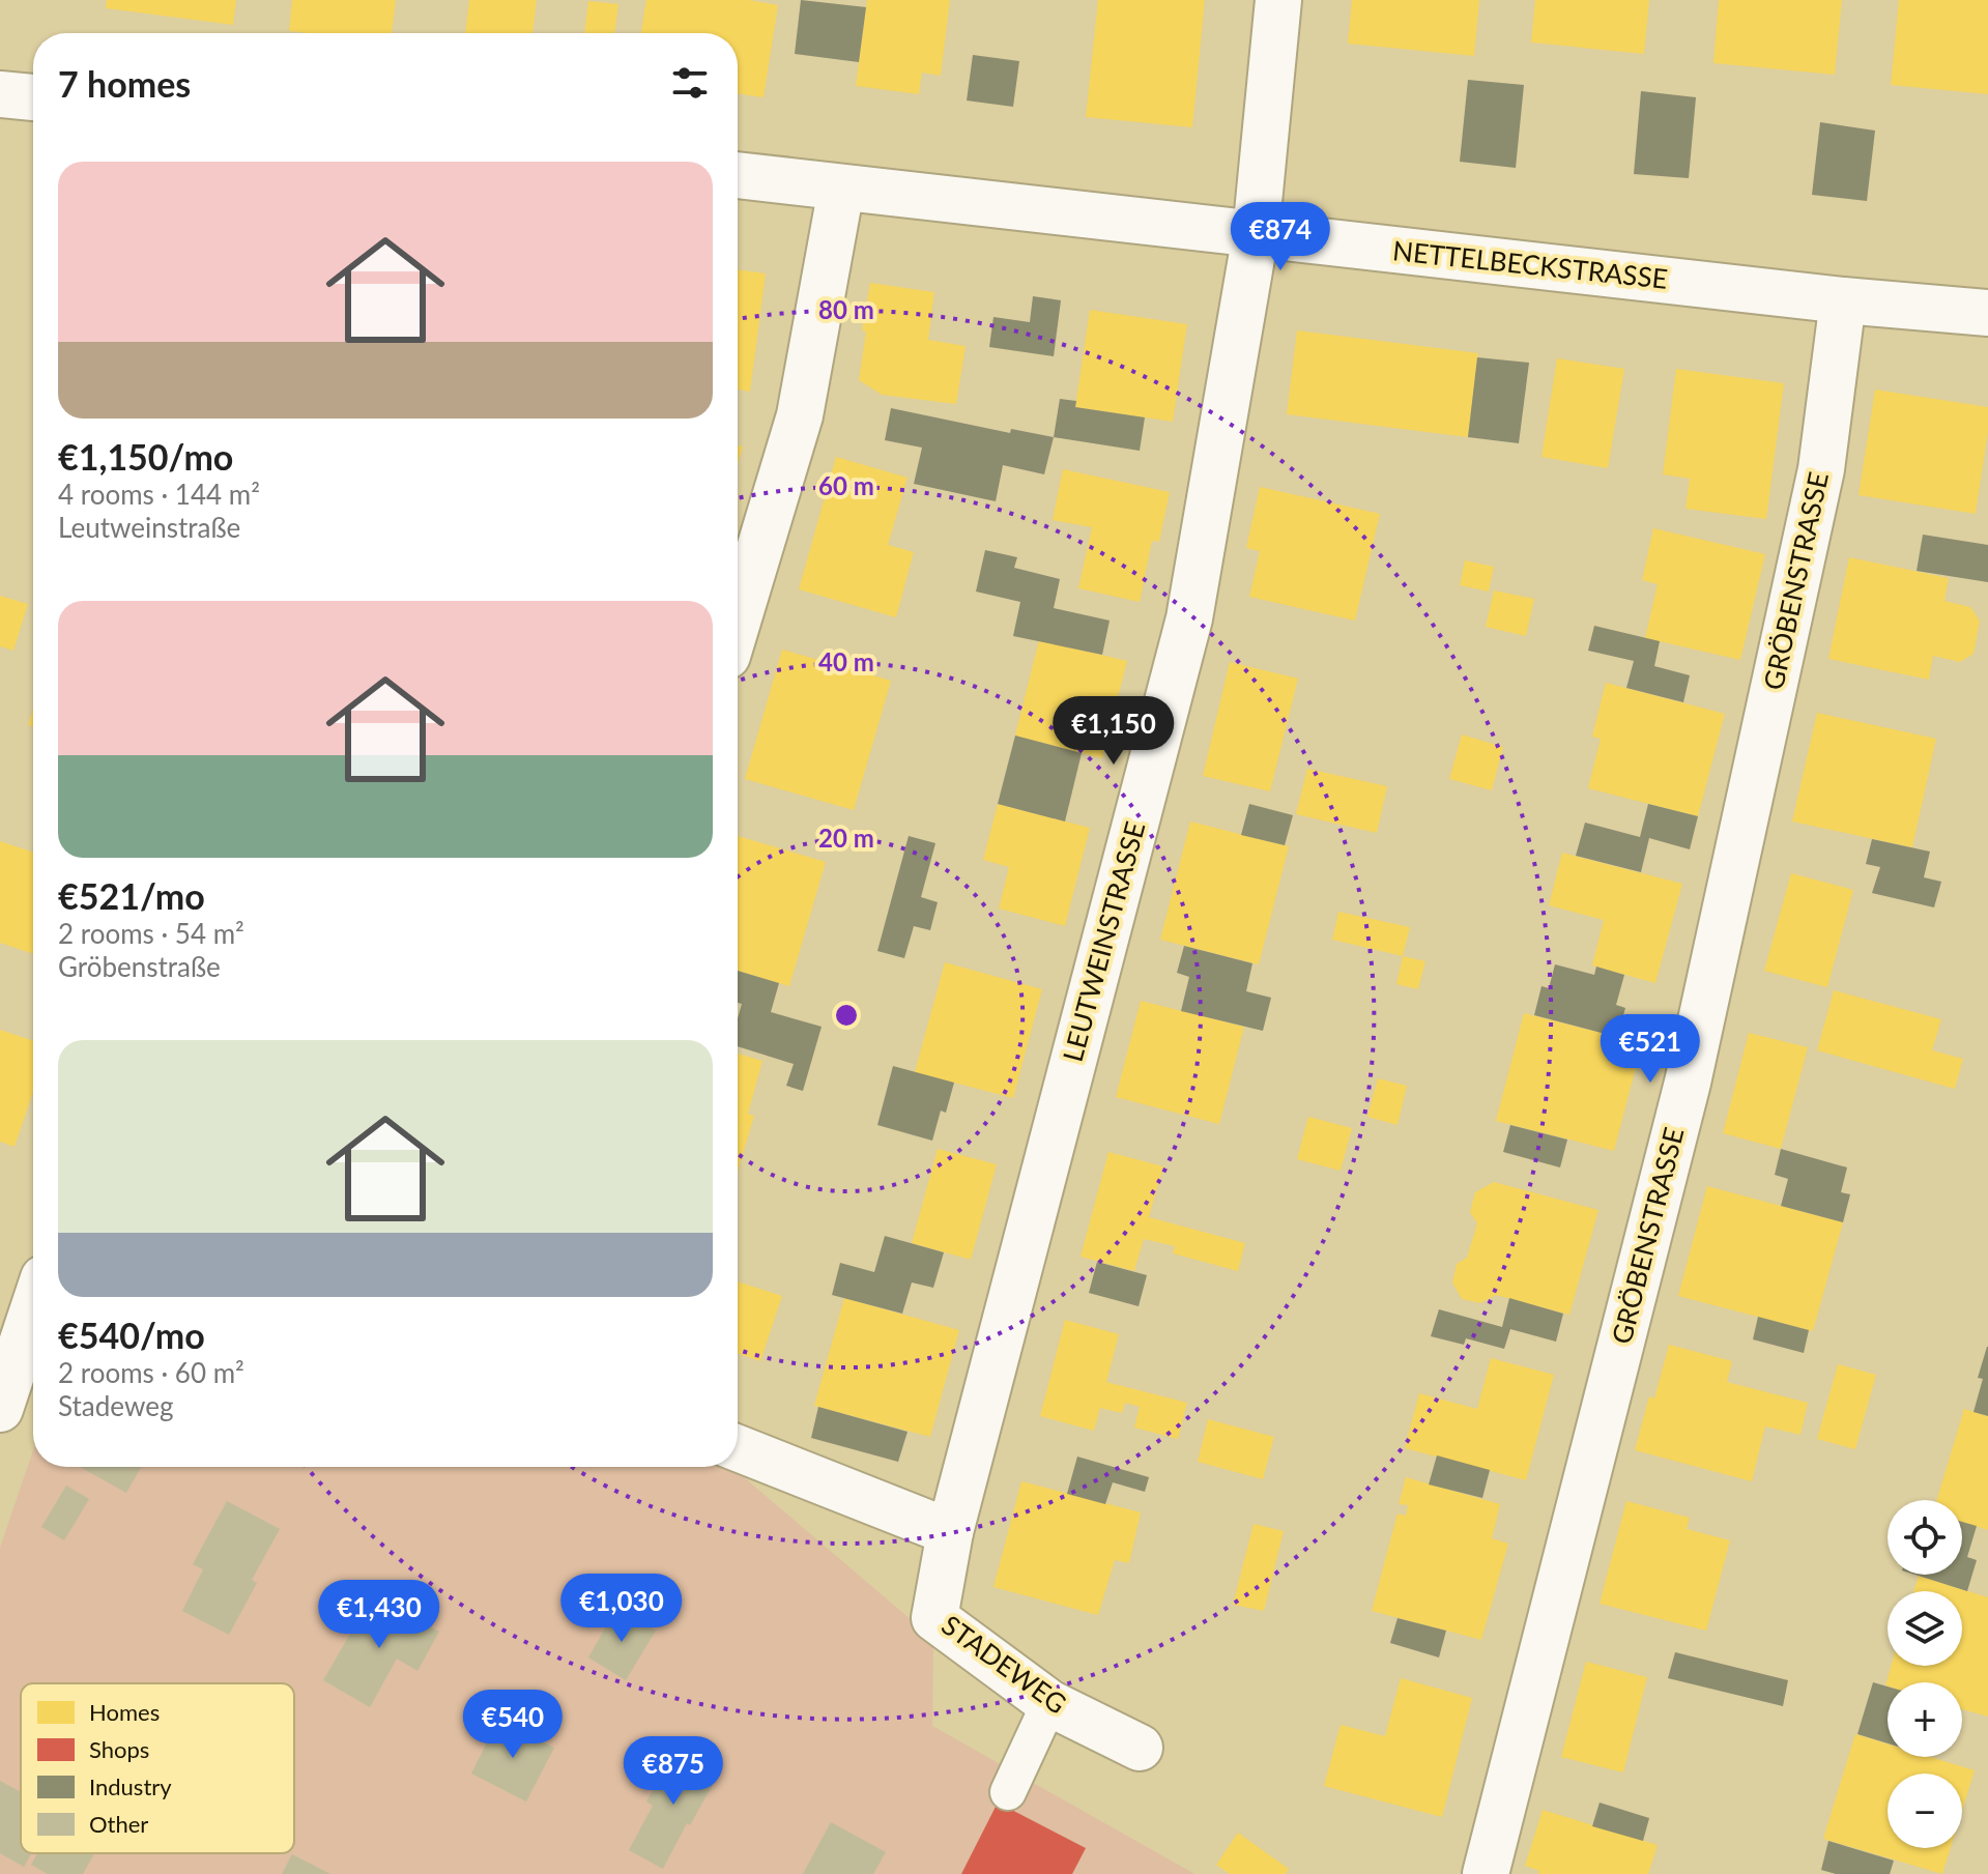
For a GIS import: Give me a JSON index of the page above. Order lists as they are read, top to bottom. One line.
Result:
{"streets":{"street":["NETTELBECKSTRASSE","GRÖBENSTRASSE","LEUTWEINSTRASSE","STADEWEG"]},"crossings":[["NETTELBECKSTRASSE","GRÖBENSTRASSE"],["NETTELBECKSTRASSE","LEUTWEINSTRASSE"],["LEUTWEINSTRASSE","STADEWEG"]],"legend":["Homes","Shops","Industry","Other"],"page":{"heading":"7 homes","list":[{"name":"€1,150/mo","note":"4 rooms · 144 m² · Leutweinstraße"},{"name":"€521/mo","note":"2 rooms · 54 m² · Gröbenstraße"},{"name":"€540/mo","note":"2 rooms · 60 m² · Stadeweg"}],"price":["€874","€1,150","€521","€1,030","€1,430","€540","€875"],"map_buttons":["+","−"]},"rings":["80 m","60 m","40 m","20 m"]}
